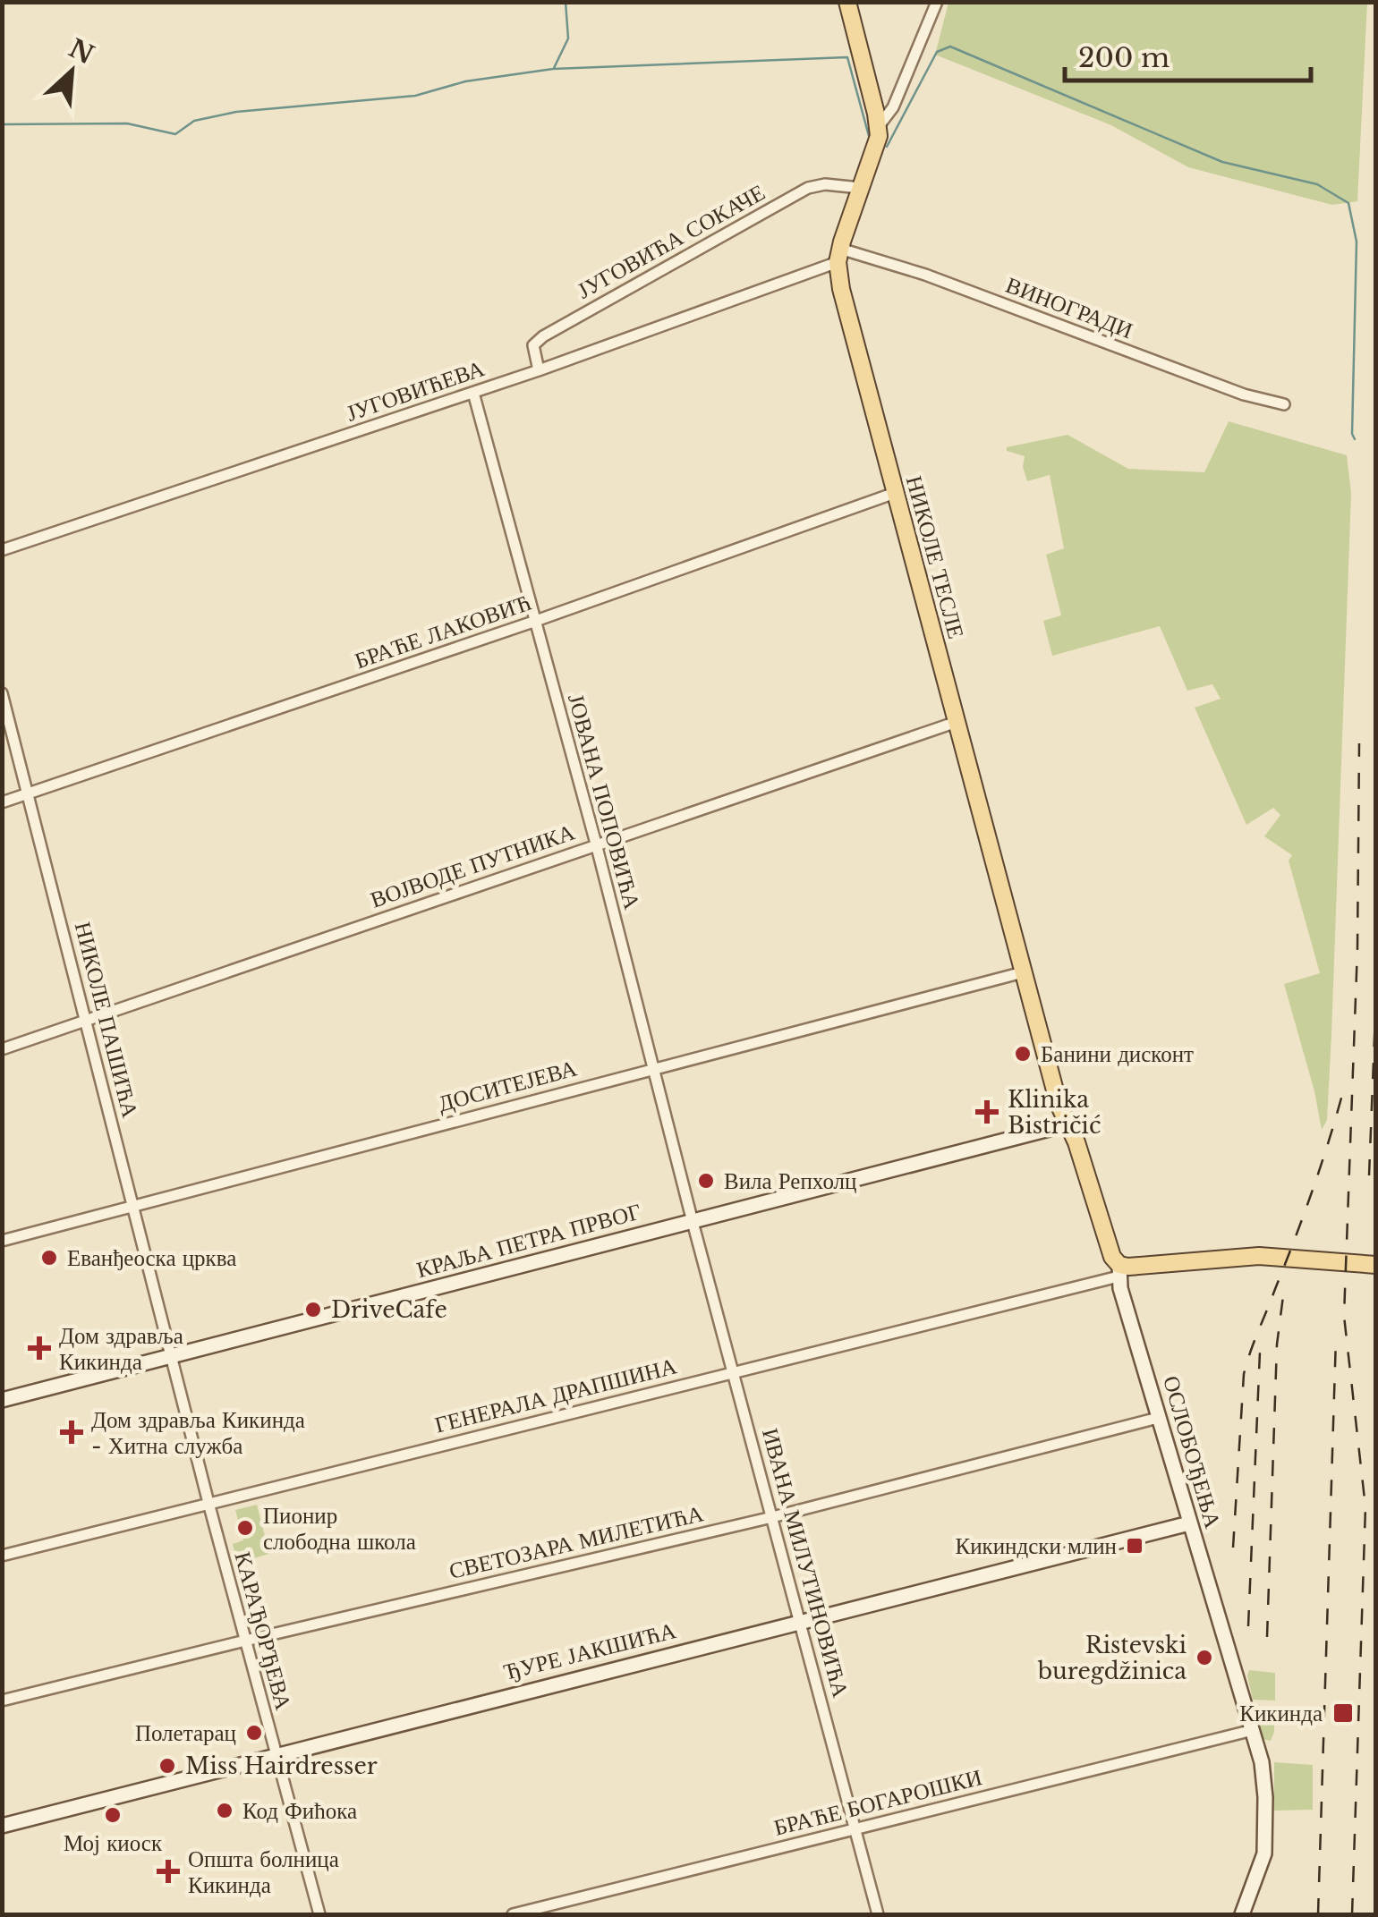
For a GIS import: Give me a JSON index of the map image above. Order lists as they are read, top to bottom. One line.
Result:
{"streets":{"main road":["НИКОЛЕ ТЕСЛЕ","КРАЉА ПЕТРА ПРВОГ","ОСЛОБОЂЕЊА","ЂУРЕ ЈАКШИЋА"],"street":["ЈУГОВИЋА СОКАЧЕ","ВИНОГРАДИ","ЈУГОВИЋЕВА","БРАЋЕ ЛАКОВИЋ","ЈОВАНА ПОПОВИЋА","ВОЈВОДЕ ПУТНИКА","НИКОЛЕ ПАШИЋА","ДОСИТЕЈЕВА","ГЕНЕРАЛА ДРАПШИНА","СВЕТОЗАРА МИЛЕТИЋА","ИВАНА МИЛУТИНОВИЋА","КАРАЂОРЂЕВА","БРАЋЕ БОГАРОШКИ"]},"crossings":[["ЈУГОВИЋА СОКАЧЕ","ЈУГОВИЋЕВА"],["ЈУГОВИЋА СОКАЧЕ","НИКОЛЕ ТЕСЛЕ"],["ВИНОГРАДИ","ЈУГОВИЋЕВА"],["ВИНОГРАДИ","НИКОЛЕ ТЕСЛЕ"],["ЈУГОВИЋЕВА","НИКОЛЕ ТЕСЛЕ"],["ЈУГОВИЋЕВА","ЈОВАНА ПОПОВИЋА"],["НИКОЛЕ ТЕСЛЕ","БРАЋЕ ЛАКОВИЋ"],["НИКОЛЕ ТЕСЛЕ","ВОЈВОДЕ ПУТНИКА"],["НИКОЛЕ ТЕСЛЕ","ДОСИТЕЈЕВА"],["НИКОЛЕ ТЕСЛЕ","КРАЉА ПЕТРА ПРВОГ"],["НИКОЛЕ ТЕСЛЕ","ОСЛОБОЂЕЊА"],["БРАЋЕ ЛАКОВИЋ","ЈОВАНА ПОПОВИЋА"],["БРАЋЕ ЛАКОВИЋ","НИКОЛЕ ПАШИЋА"],["ЈОВАНА ПОПОВИЋА","ВОЈВОДЕ ПУТНИКА"],["ЈОВАНА ПОПОВИЋА","ДОСИТЕЈЕВА"],["ЈОВАНА ПОПОВИЋА","КРАЉА ПЕТРА ПРВОГ"],["ЈОВАНА ПОПОВИЋА","ИВАНА МИЛУТИНОВИЋА"],["ВОЈВОДЕ ПУТНИКА","НИКОЛЕ ПАШИЋА"],["НИКОЛЕ ПАШИЋА","ДОСИТЕЈЕВА"],["НИКОЛЕ ПАШИЋА","КРАЉА ПЕТРА ПРВОГ"],["НИКОЛЕ ПАШИЋА","КАРАЂОРЂЕВА"],["КРАЉА ПЕТРА ПРВОГ","ОСЛОБОЂЕЊА"],["КРАЉА ПЕТРА ПРВОГ","ИВАНА МИЛУТИНОВИЋА"],["КРАЉА ПЕТРА ПРВОГ","КАРАЂОРЂЕВА"],["ГЕНЕРАЛА ДРАПШИНА","ОСЛОБОЂЕЊА"],["ГЕНЕРАЛА ДРАПШИНА","ИВАНА МИЛУТИНОВИЋА"],["ГЕНЕРАЛА ДРАПШИНА","КАРАЂОРЂЕВА"],["ОСЛОБОЂЕЊА","СВЕТОЗАРА МИЛЕТИЋА"],["ОСЛОБОЂЕЊА","ЂУРЕ ЈАКШИЋА"],["ОСЛОБОЂЕЊА","БРАЋЕ БОГАРОШКИ"],["СВЕТОЗАРА МИЛЕТИЋА","ИВАНА МИЛУТИНОВИЋА"],["СВЕТОЗАРА МИЛЕТИЋА","КАРАЂОРЂЕВА"],["ИВАНА МИЛУТИНОВИЋА","ЂУРЕ ЈАКШИЋА"],["ИВАНА МИЛУТИНОВИЋА","БРАЋЕ БОГАРОШКИ"],["КАРАЂОРЂЕВА","ЂУРЕ ЈАКШИЋА"]],"places":{"other":["Банини дисконт","Вила Репхолц","Еванђеоска црква","DriveCafe","Пионир слободна школа","Ristevski buregdžinica","Полетарац","Miss Hairdresser","Код Фићока","Мој киоск"],"health":["Klinika Bistričić","Дом здравља Кикинда","Дом здравља Кикинда - Хитна служба","Општа болница Кикинда"],"transit":["Кикиндски млин","Кикинда"]},"scale_bar":"200 m","north":"top right"}
